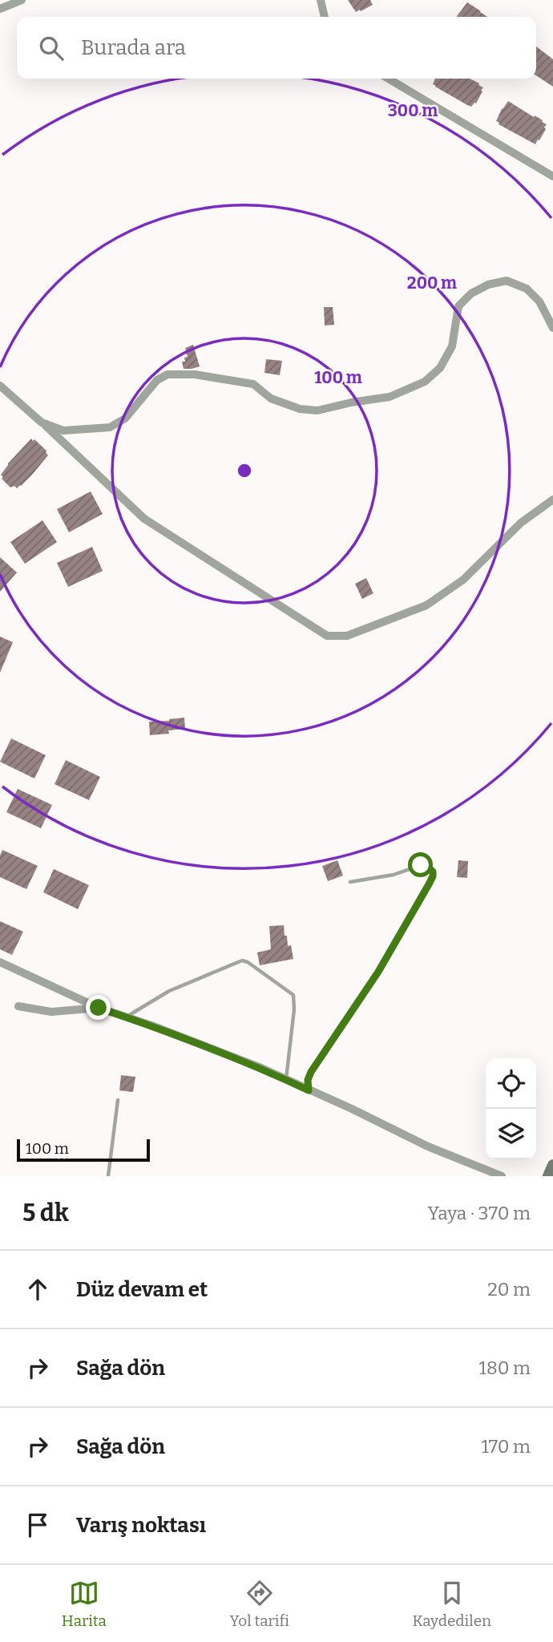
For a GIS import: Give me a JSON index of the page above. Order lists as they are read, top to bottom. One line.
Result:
{"scale_bar":"100 m","page":{"search":"Burada ara","scale":"100 m","heading":["5 dk","Yaya · 370 m"],"list":[["Düz devam et","20 m"],["Sağa dön","180 m"],["Sağa dön","170 m"],"Varış noktası"],"nav":["Harita","Yol tarifi","Kaydedilen"]},"rings":["300 m","200 m","100 m"]}
